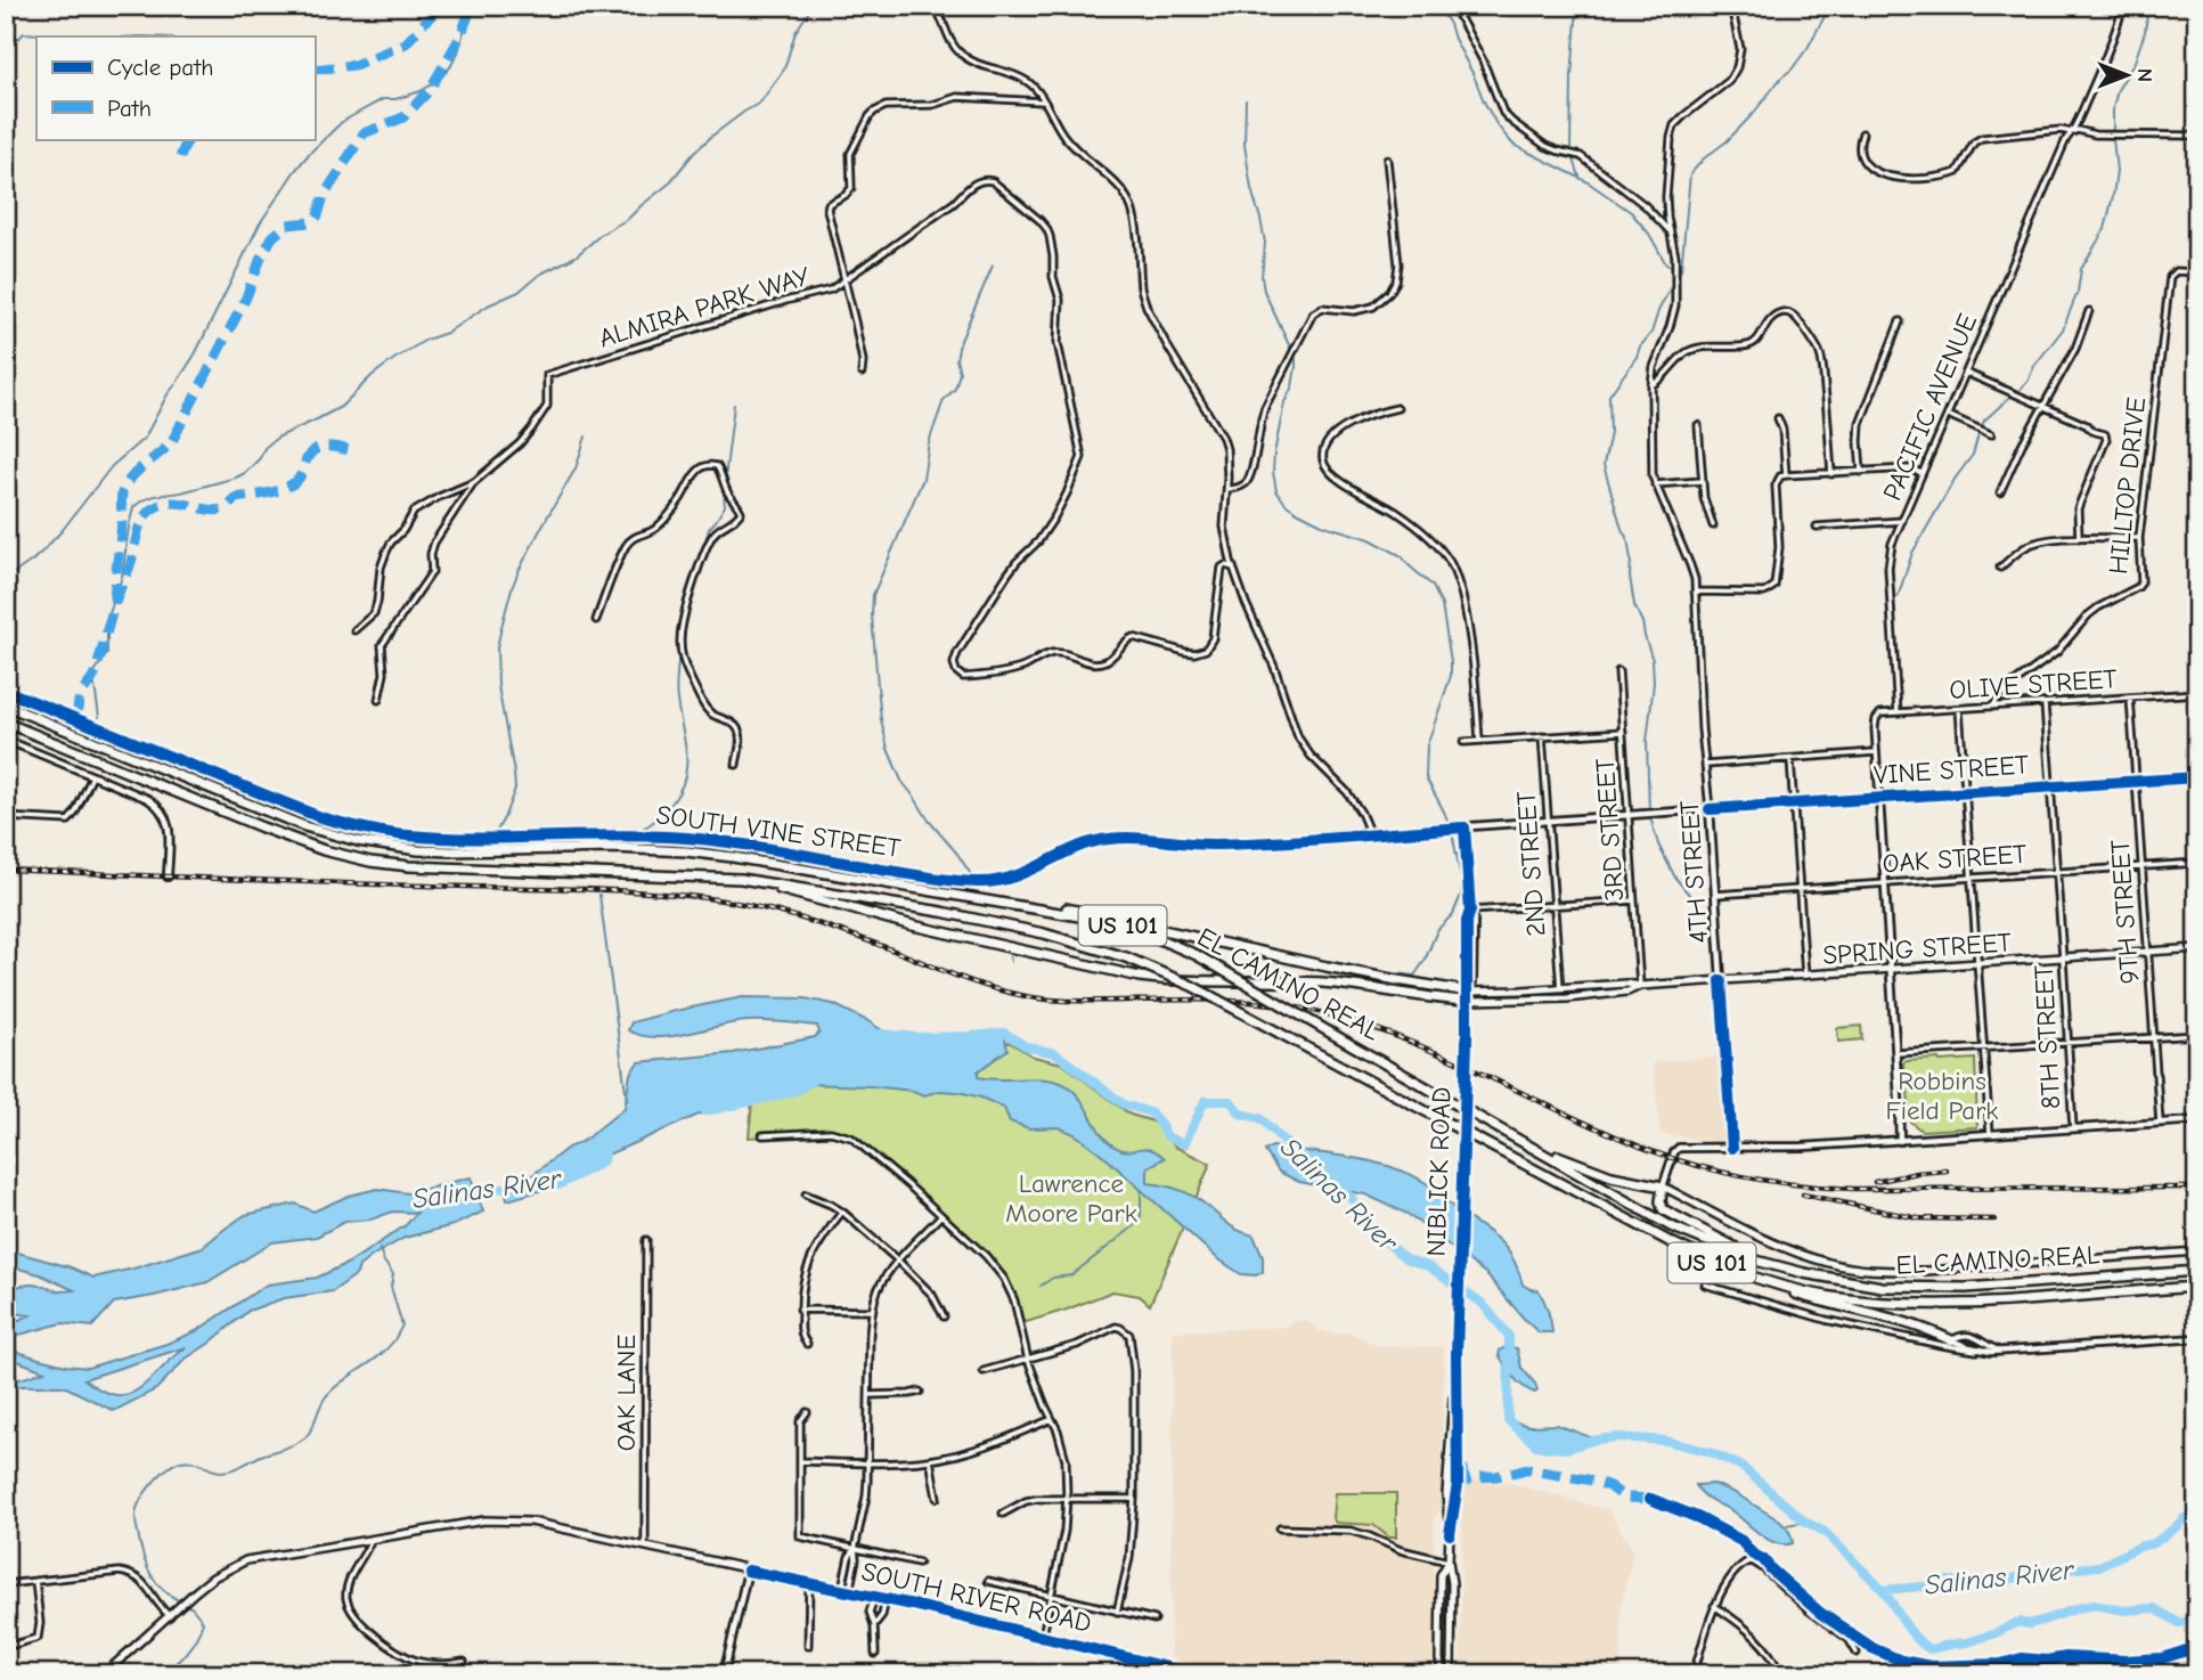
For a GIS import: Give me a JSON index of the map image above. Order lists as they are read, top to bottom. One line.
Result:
{"streets":{"highway":["US 101","EL CAMINO REAL"],"main road":["SPRING STREET","NIBLICK ROAD","SOUTH RIVER ROAD"],"street":["ALMIRA PARK WAY","PACIFIC AVENUE","HILLTOP DRIVE","OLIVE STREET","VINE STREET","3RD STREET","SOUTH VINE STREET","OAK STREET","2ND STREET","4TH STREET","9TH STREET","8TH STREET","OAK LANE"]},"crossings":[["PACIFIC AVENUE","OLIVE STREET"],["HILLTOP DRIVE","OLIVE STREET"],["OLIVE STREET","9TH STREET"],["OLIVE STREET","8TH STREET"],["VINE STREET","3RD STREET"],["VINE STREET","SOUTH VINE STREET"],["VINE STREET","2ND STREET"],["VINE STREET","4TH STREET"],["VINE STREET","9TH STREET"],["VINE STREET","8TH STREET"],["3RD STREET","SPRING STREET"],["OAK STREET","4TH STREET"],["OAK STREET","9TH STREET"],["OAK STREET","8TH STREET"],["2ND STREET","SPRING STREET"],["4TH STREET","SPRING STREET"],["9TH STREET","SPRING STREET"],["SPRING STREET","8TH STREET"],["SPRING STREET","NIBLICK ROAD"],["OAK LANE","SOUTH RIVER ROAD"]],"water":["Salinas River"],"parks":["Robbins Field Park","Lawrence Moore Park"],"legend":["Cycle path","Path"],"north":"right"}
